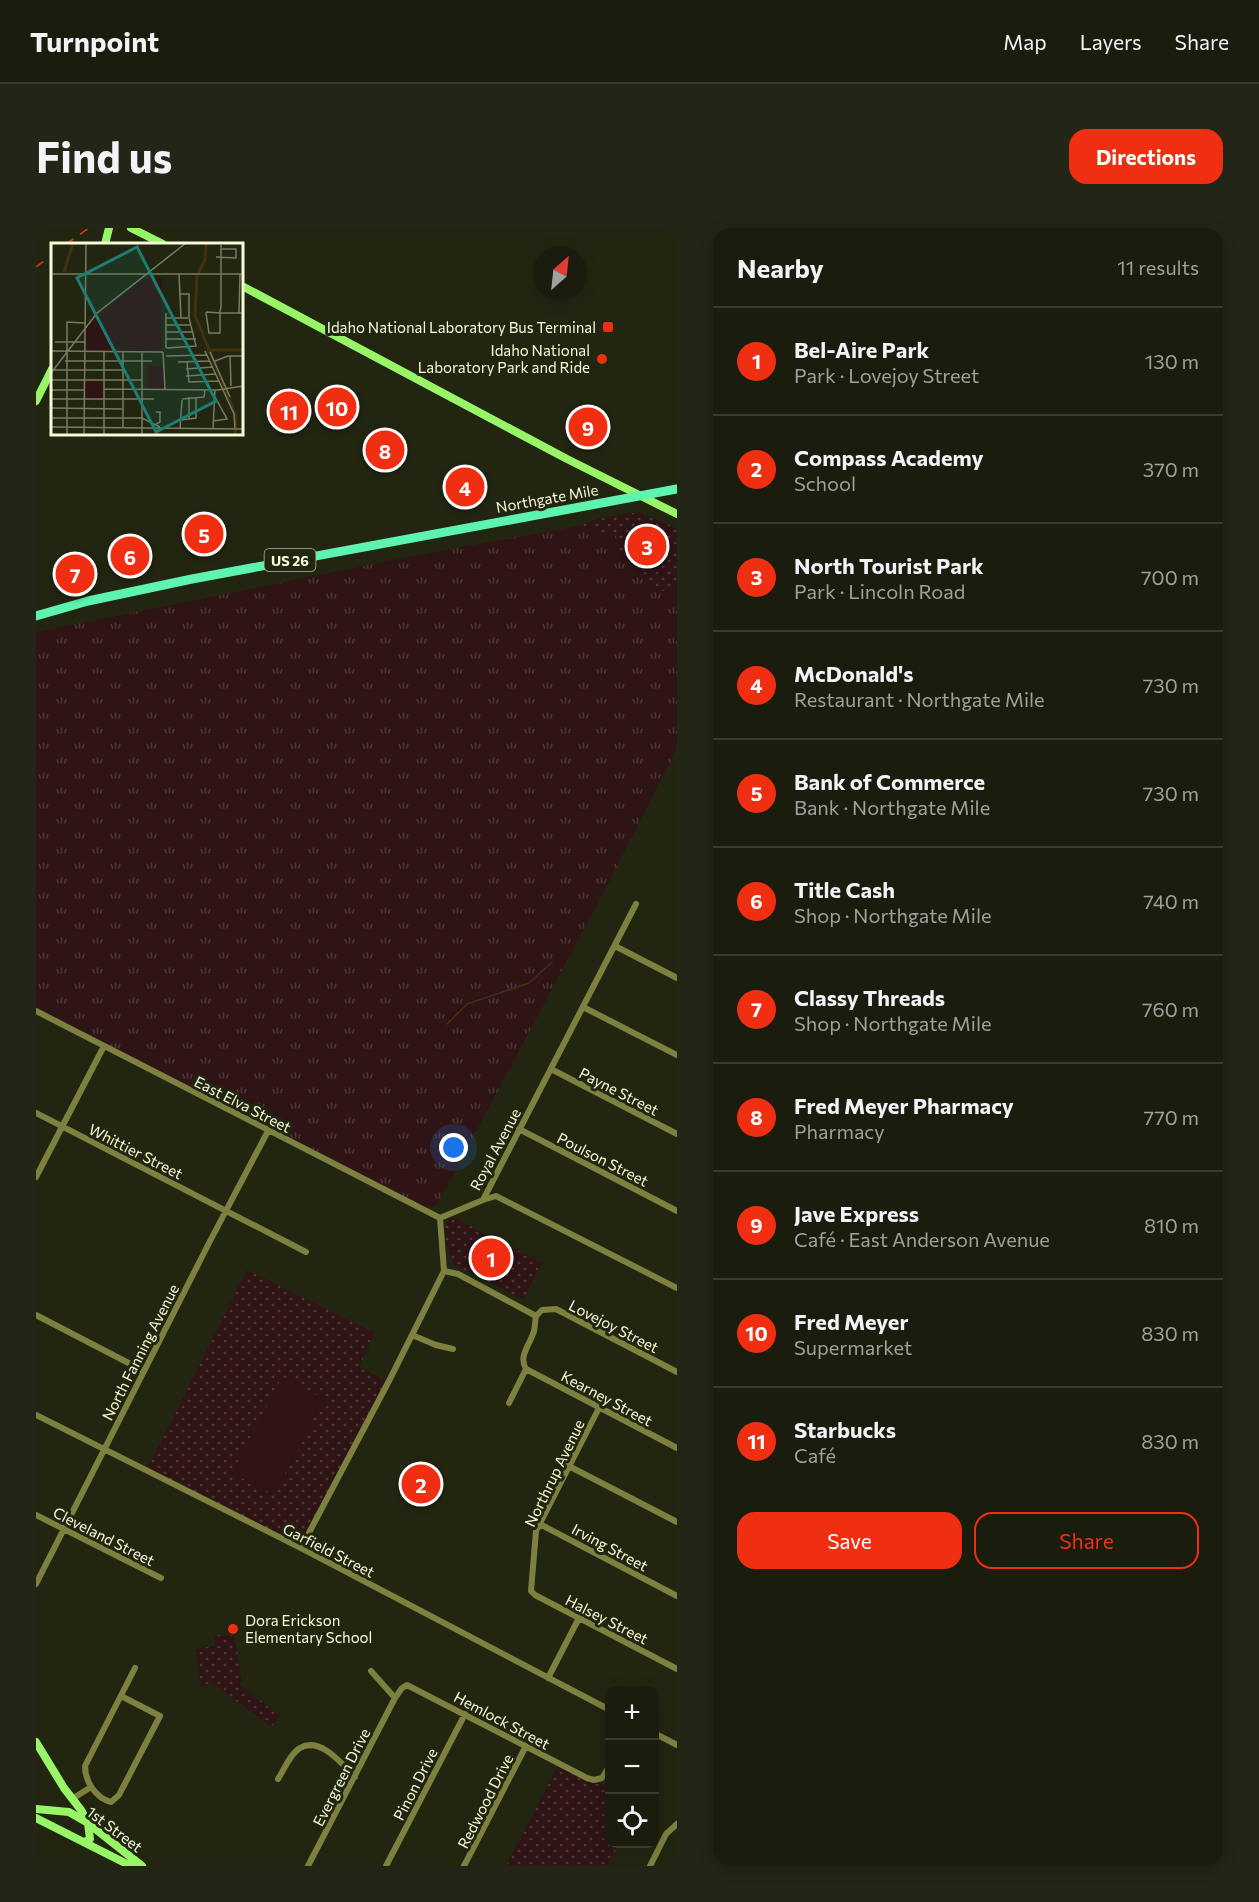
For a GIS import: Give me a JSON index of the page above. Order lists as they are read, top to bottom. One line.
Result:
{"streets":{"highway":["Northgate Mile","US 26"],"main road":["1st Street"],"street":["Payne Street","East Elva Street","Royal Avenue","Whittier Street","Poulson Street","Lovejoy Street","North Fanning Avenue","Kearney Street","Northrup Avenue","Cleveland Street","Irving Street","Garfield Street","Halsey Street","Hemlock Street","Evergreen Drive","Pinon Drive","Redwood Drive"]},"crossings":[["Northgate Mile","US 26"],["Payne Street","Royal Avenue"],["East Elva Street","Royal Avenue"],["East Elva Street","North Fanning Avenue"],["Royal Avenue","Poulson Street"],["Whittier Street","North Fanning Avenue"],["North Fanning Avenue","Cleveland Street"],["North Fanning Avenue","Garfield Street"],["Kearney Street","Northrup Avenue"],["Northrup Avenue","Irving Street"],["Northrup Avenue","Halsey Street"],["Hemlock Street","Evergreen Drive"],["Hemlock Street","Pinon Drive"],["Hemlock Street","Redwood Drive"]],"places":{"transit":["Idaho National Laboratory Bus Terminal"],"other":["Idaho National Laboratory Park and Ride","Dora Erickson Elementary School"]},"north":"top right","page":{"header":"Turnpoint","nav":["Map","Layers","Share"],"buttons":["Directions",["Save","Share"]],"title":"Find us","heading":["Nearby","11 results"],"list":[{"mark":"1","name":"Bel-Aire Park","note":"Park · Lovejoy Street","value":"130 m"},{"mark":"2","name":"Compass Academy","note":"School","value":"370 m"},{"mark":"3","name":"North Tourist Park","note":"Park · Lincoln Road","value":"700 m"},{"mark":"4","name":"McDonald's","note":"Restaurant · Northgate Mile","value":"730 m"},{"mark":"5","name":"Bank of Commerce","note":"Bank · Northgate Mile","value":"730 m"},{"mark":"6","name":"Title Cash","note":"Shop · Northgate Mile","value":"740 m"},{"mark":"7","name":"Classy Threads","note":"Shop · Northgate Mile","value":"760 m"},{"mark":"8","name":"Fred Meyer Pharmacy","note":"Pharmacy","value":"770 m"},{"mark":"9","name":"Jave Express","note":"Café · East Anderson Avenue","value":"810 m"},{"mark":"10","name":"Fred Meyer","note":"Supermarket","value":"830 m"},{"mark":"11","name":"Starbucks","note":"Café","value":"830 m"}],"pins":["10","11","9","8","4","5","3","6","7","1","2"],"map_buttons":["+","−"]}}
